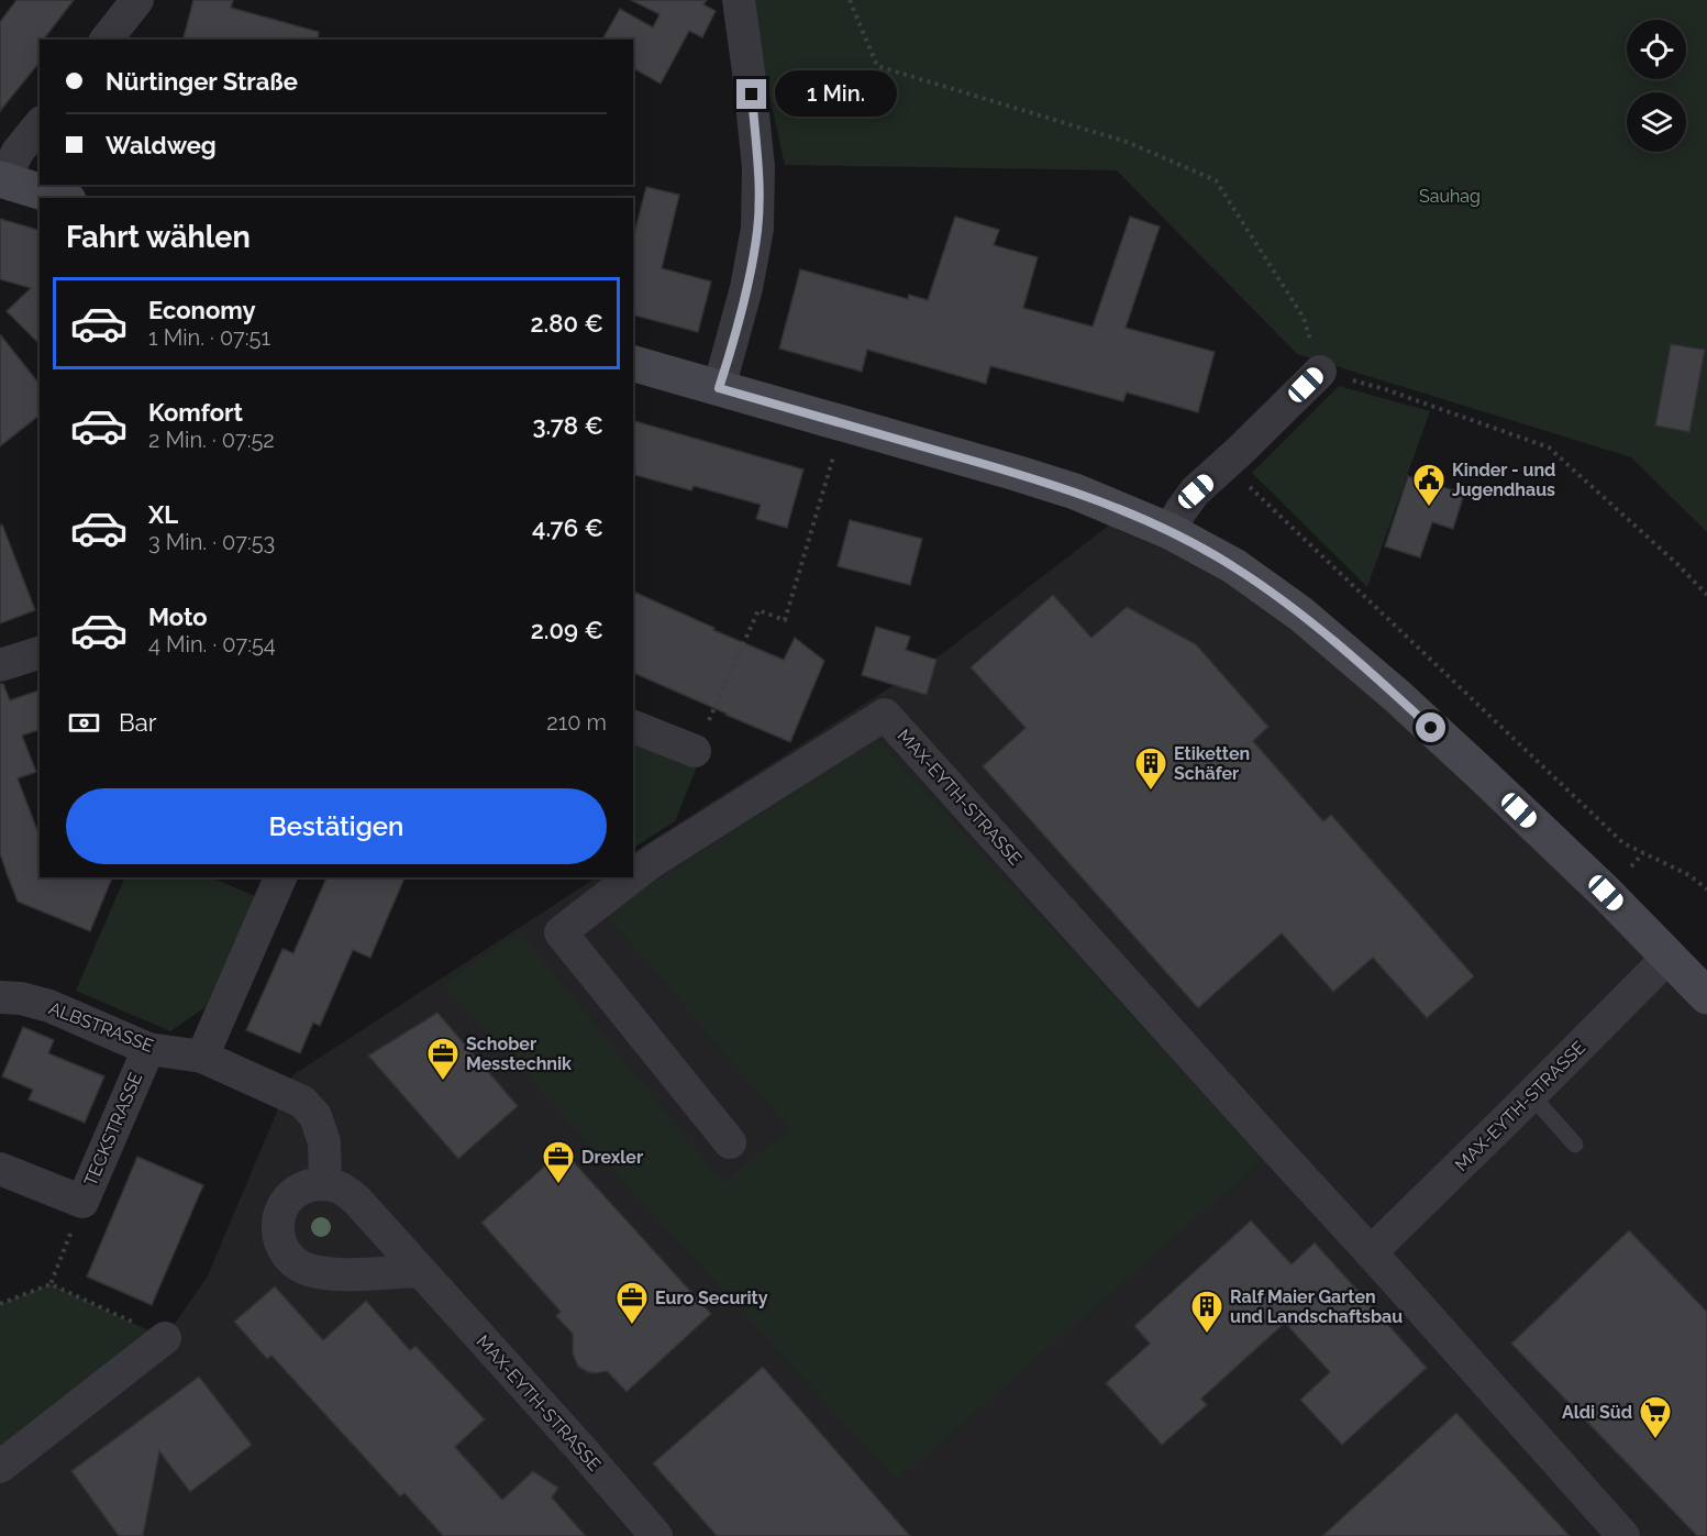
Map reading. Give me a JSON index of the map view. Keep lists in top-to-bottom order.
{
  "streets": {
    "street": ["MAX-EYTH-STRASSE", "ALBSTRASSE", "TECKSTRASSE"]
  },
  "crossings": [
    ["MAX-EYTH-STRASSE", "ALBSTRASSE"],
    ["ALBSTRASSE", "TECKSTRASSE"]
  ],
  "parks": ["Sauhag"],
  "places": {
    "public building": ["Kinder - und Jugendhaus"],
    "building": ["Etiketten Schäfer", "Ralf Maier Garten und Landschaftsbau"],
    "office": ["Schober Messtechnik", "Drexler", "Euro Security"],
    "supermarket": ["Aldi Süd"]
  },
  "page": {
    "banner": ["Nürtinger Straße", "Waldweg"],
    "bubble": "1 Min.",
    "heading": "Fahrt wählen",
    "list": [
      {
        "name": "Economy",
        "note": "1 Min. · 07:51",
        "value": "2.80 €"
      },
      {
        "name": "Komfort",
        "note": "2 Min. · 07:52",
        "value": "3.78 €"
      },
      {
        "name": "XL",
        "note": "3 Min. · 07:53",
        "value": "4.76 €"
      },
      {
        "name": "Moto",
        "note": "4 Min. · 07:54",
        "value": "2.09 €"
      }
    ],
    "pay": ["Bar", "210 m"],
    "buttons": "Bestätigen"
  }
}
